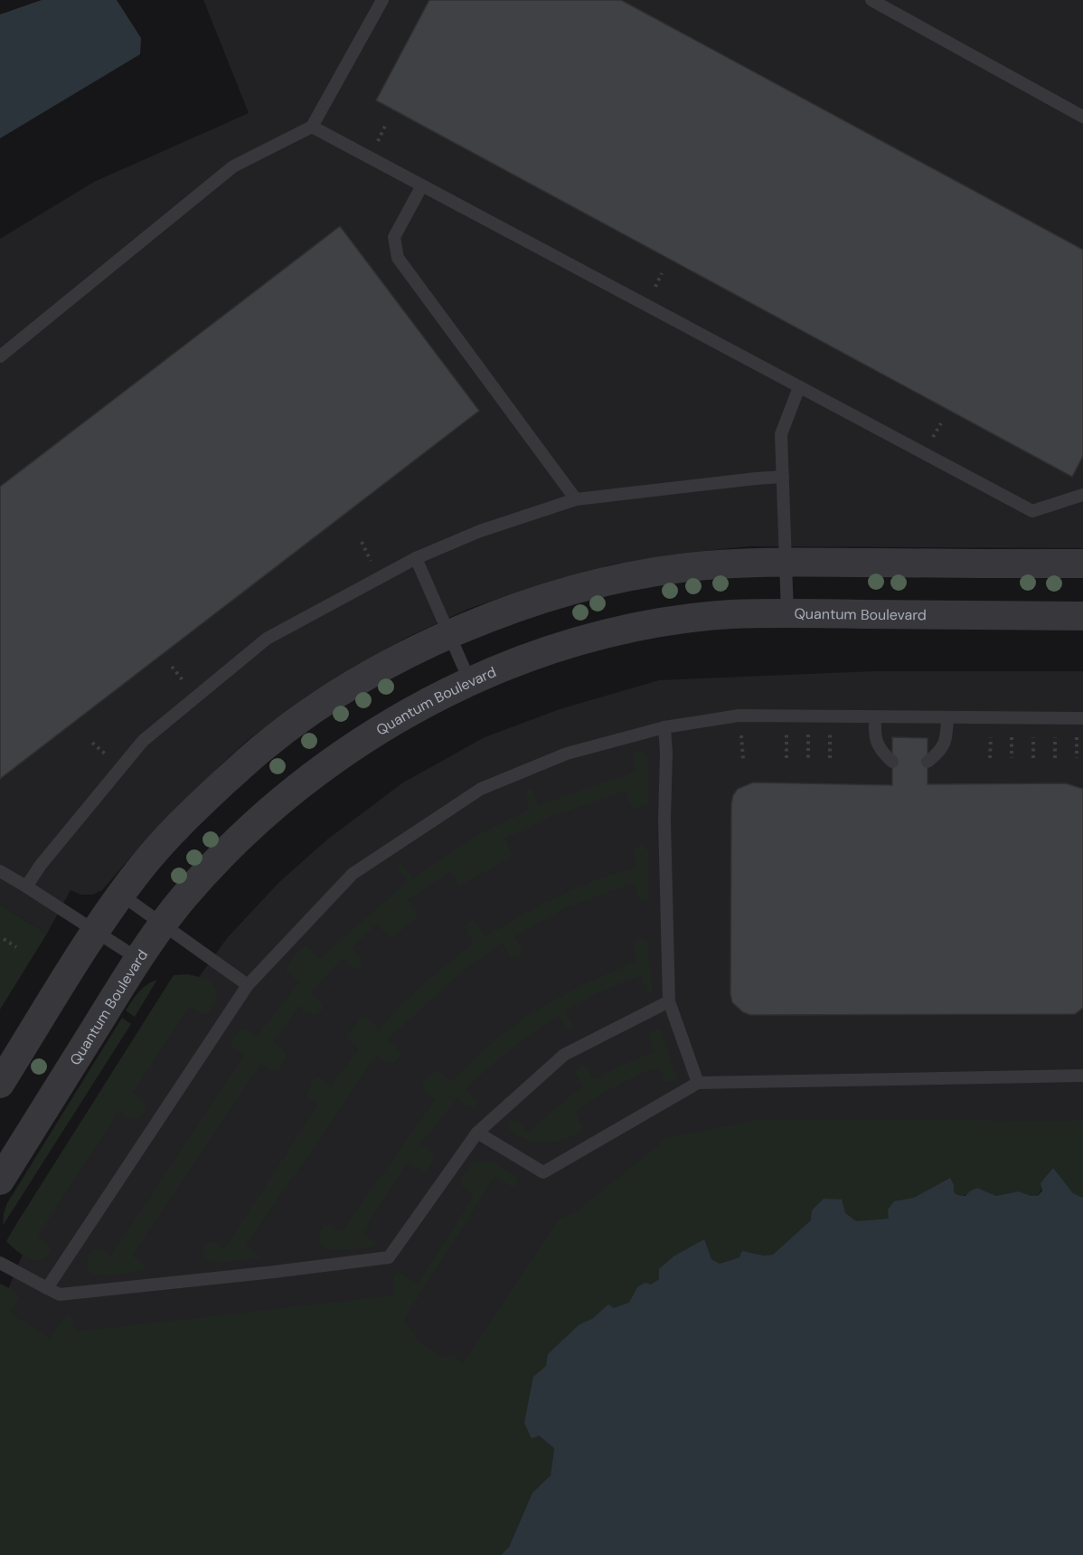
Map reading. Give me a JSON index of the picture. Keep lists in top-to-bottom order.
{
  "streets": {
    "street": ["Quantum Boulevard"]
  }
}
